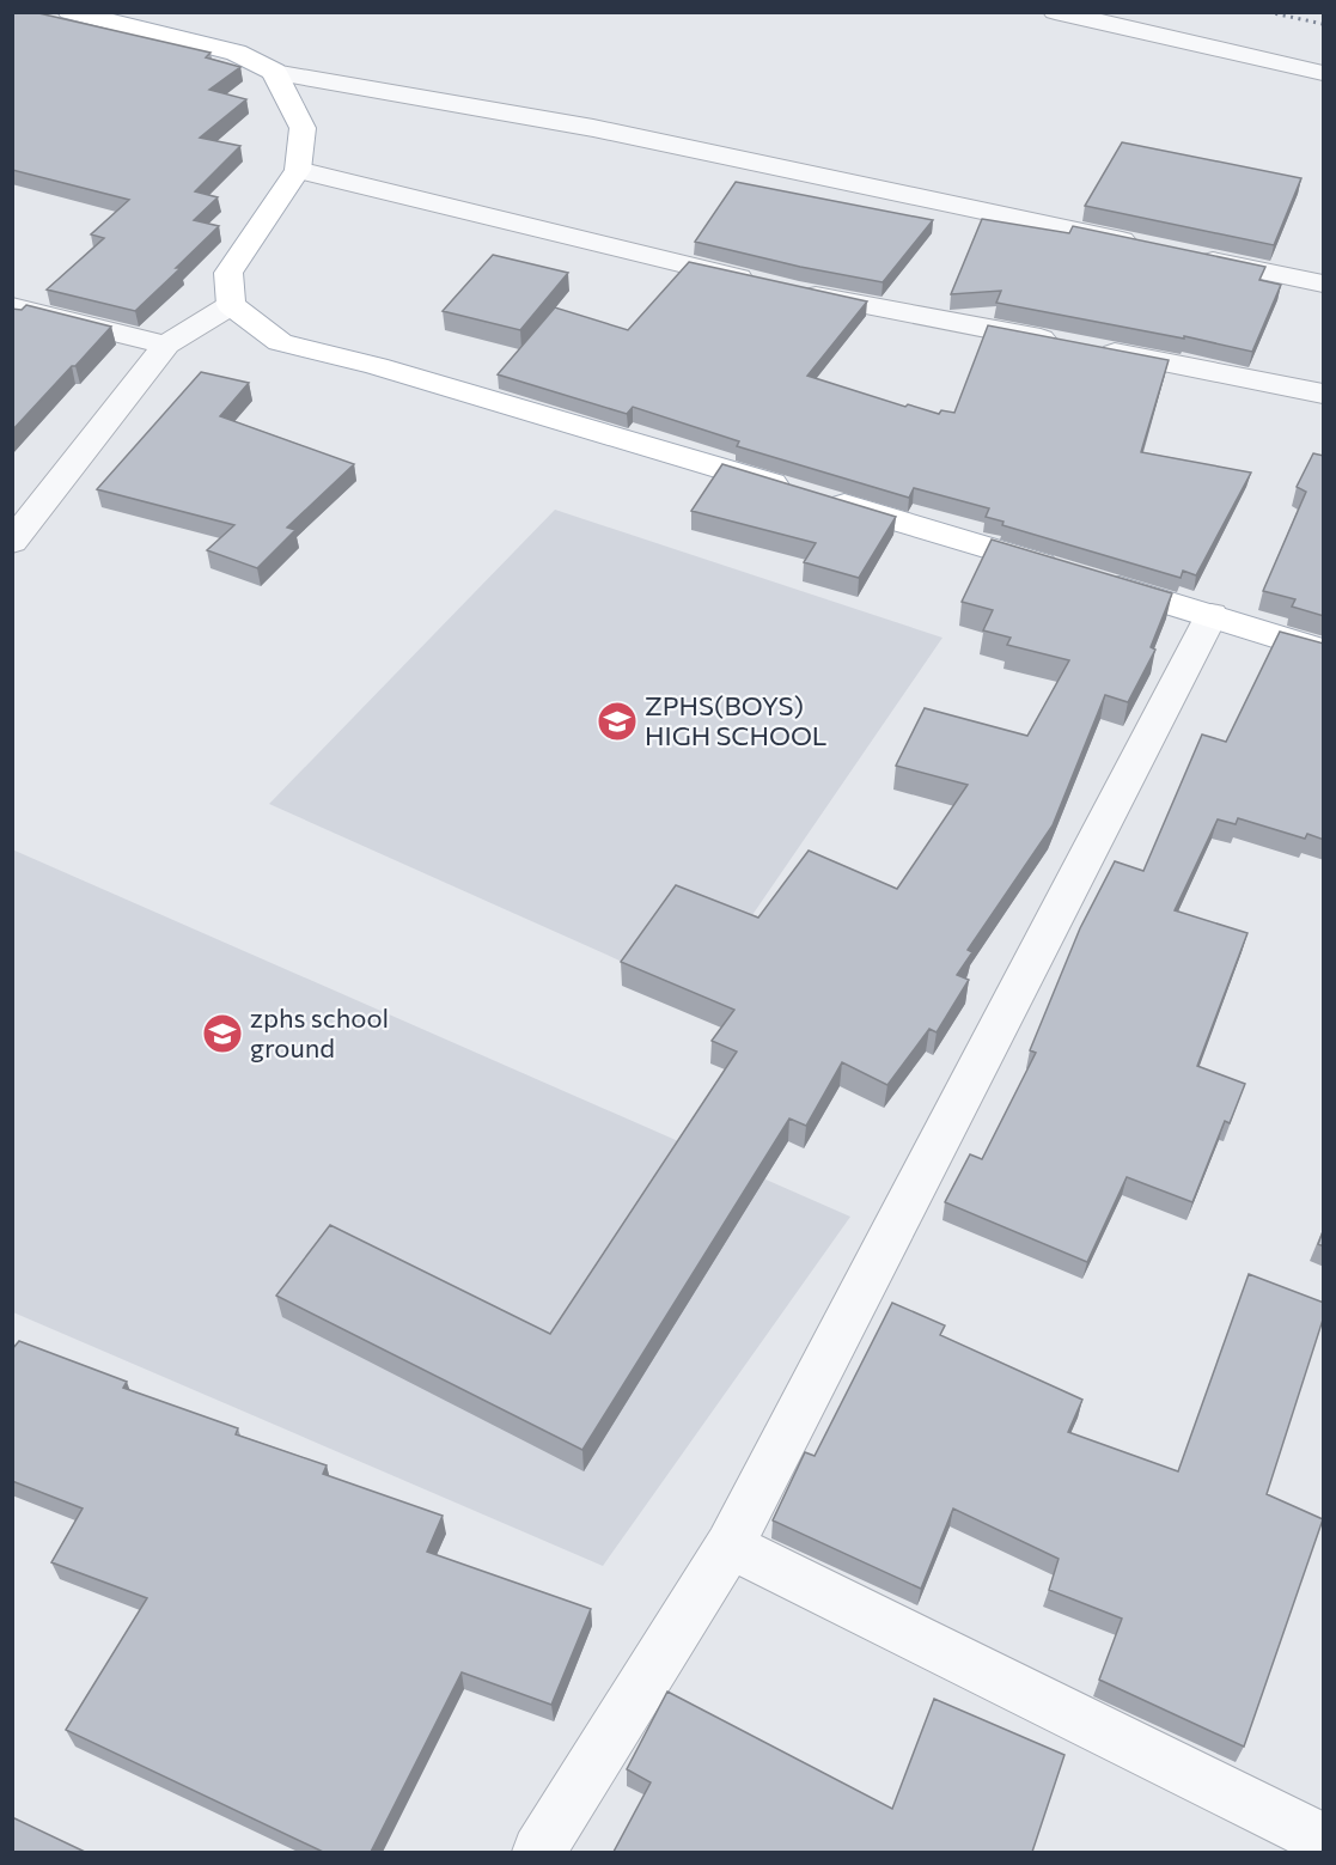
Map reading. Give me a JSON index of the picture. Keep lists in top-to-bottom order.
{
  "places": {
    "school or university": ["ZPHS(BOYS) HIGH SCHOOL", "zphs school ground"]
  }
}
